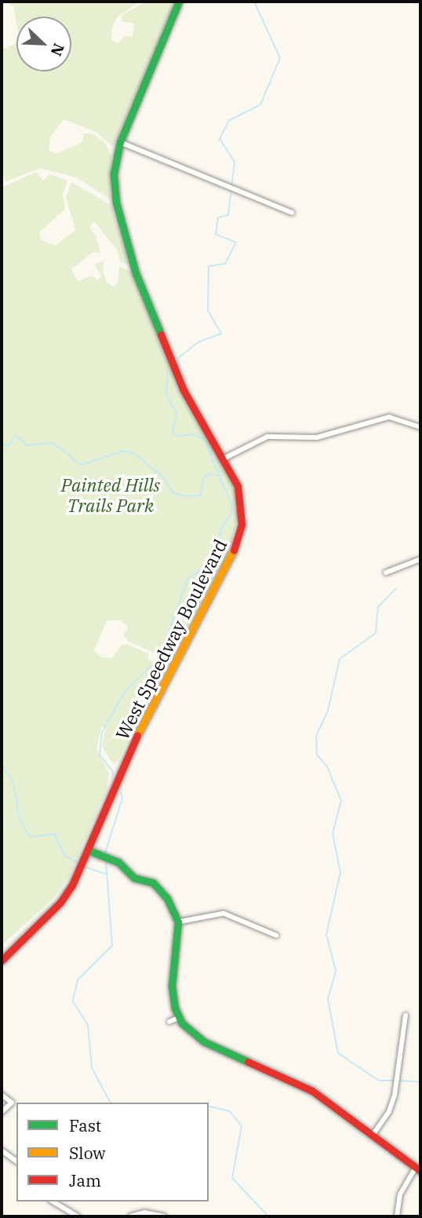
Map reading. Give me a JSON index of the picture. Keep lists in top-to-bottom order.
{
  "streets": {
    "main road": ["West Speedway Boulevard"]
  },
  "parks": ["Painted Hills Trails Park"],
  "legend": ["Fast", "Slow", "Jam"],
  "north": "bottom right"
}
